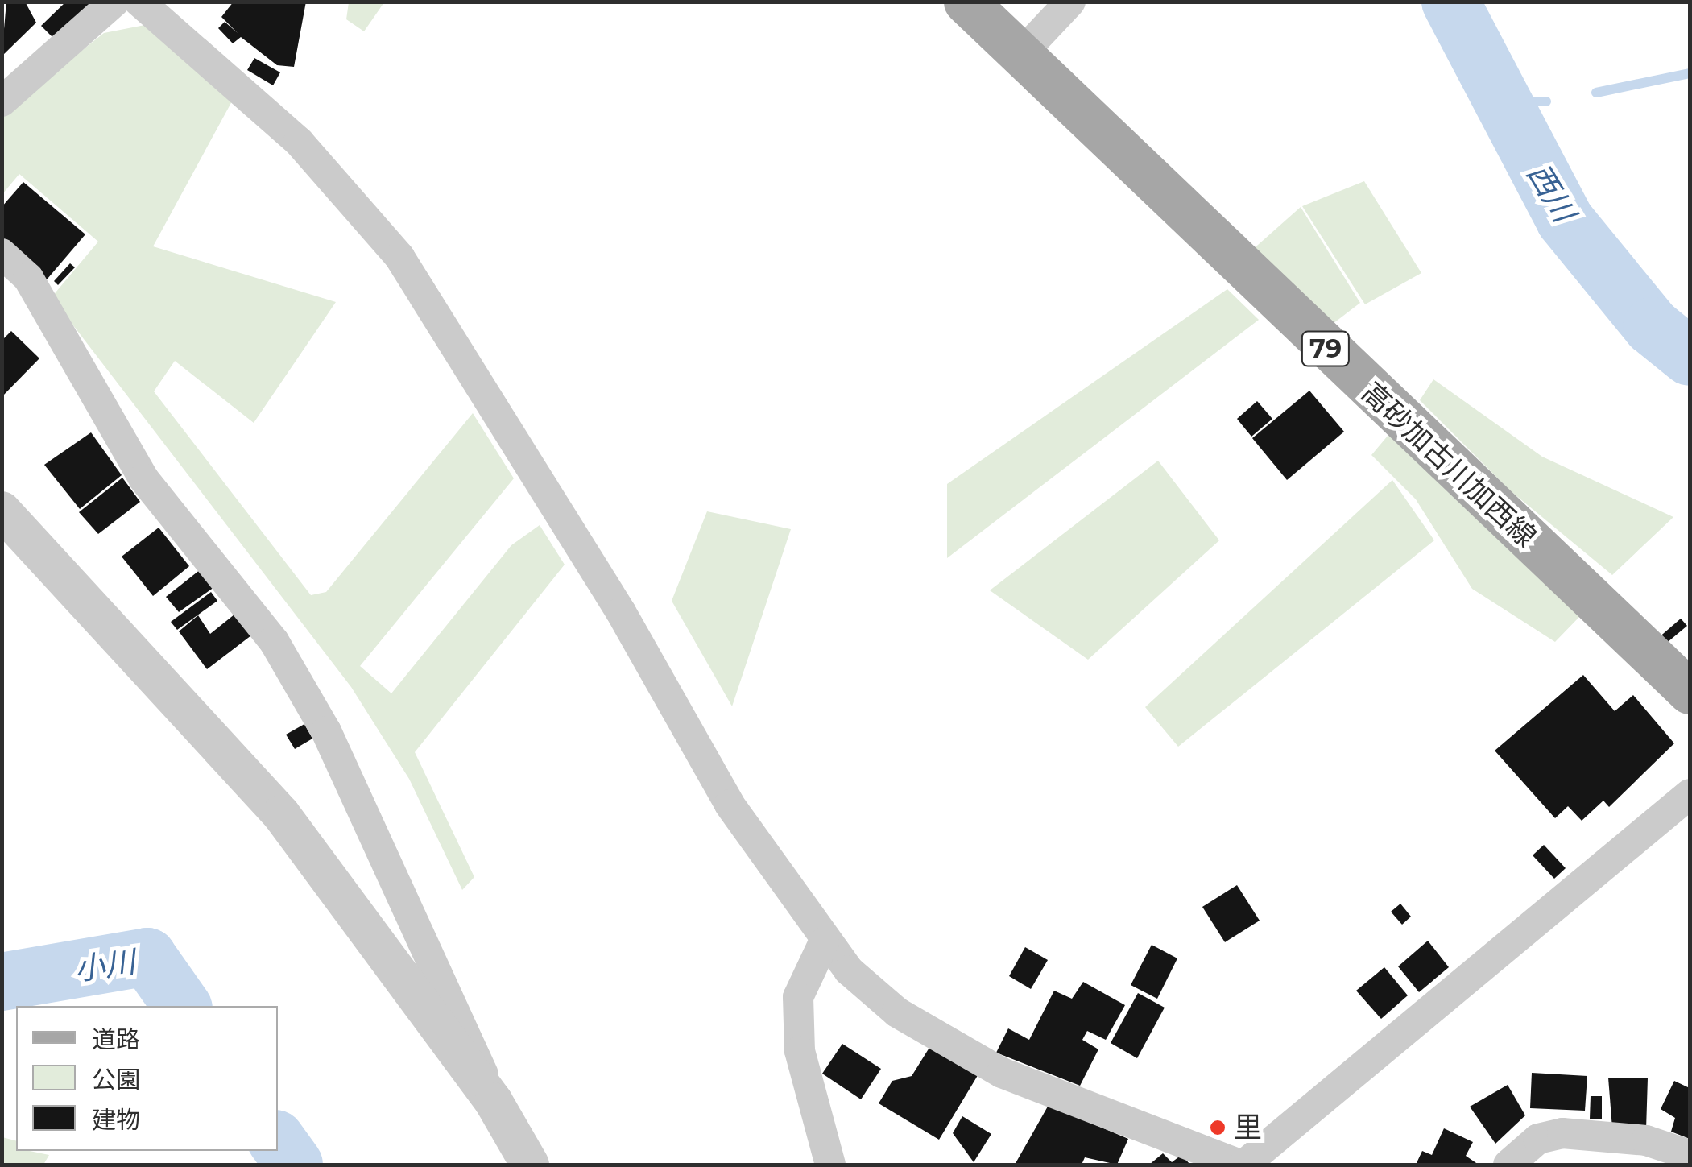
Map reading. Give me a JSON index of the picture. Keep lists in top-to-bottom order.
{
  "streets": {
    "main road": ["79", "高砂加古川加西線"]
  },
  "water": ["西川", "小川"],
  "places": ["里"],
  "legend": ["道路", "公園", "建物"]
}
